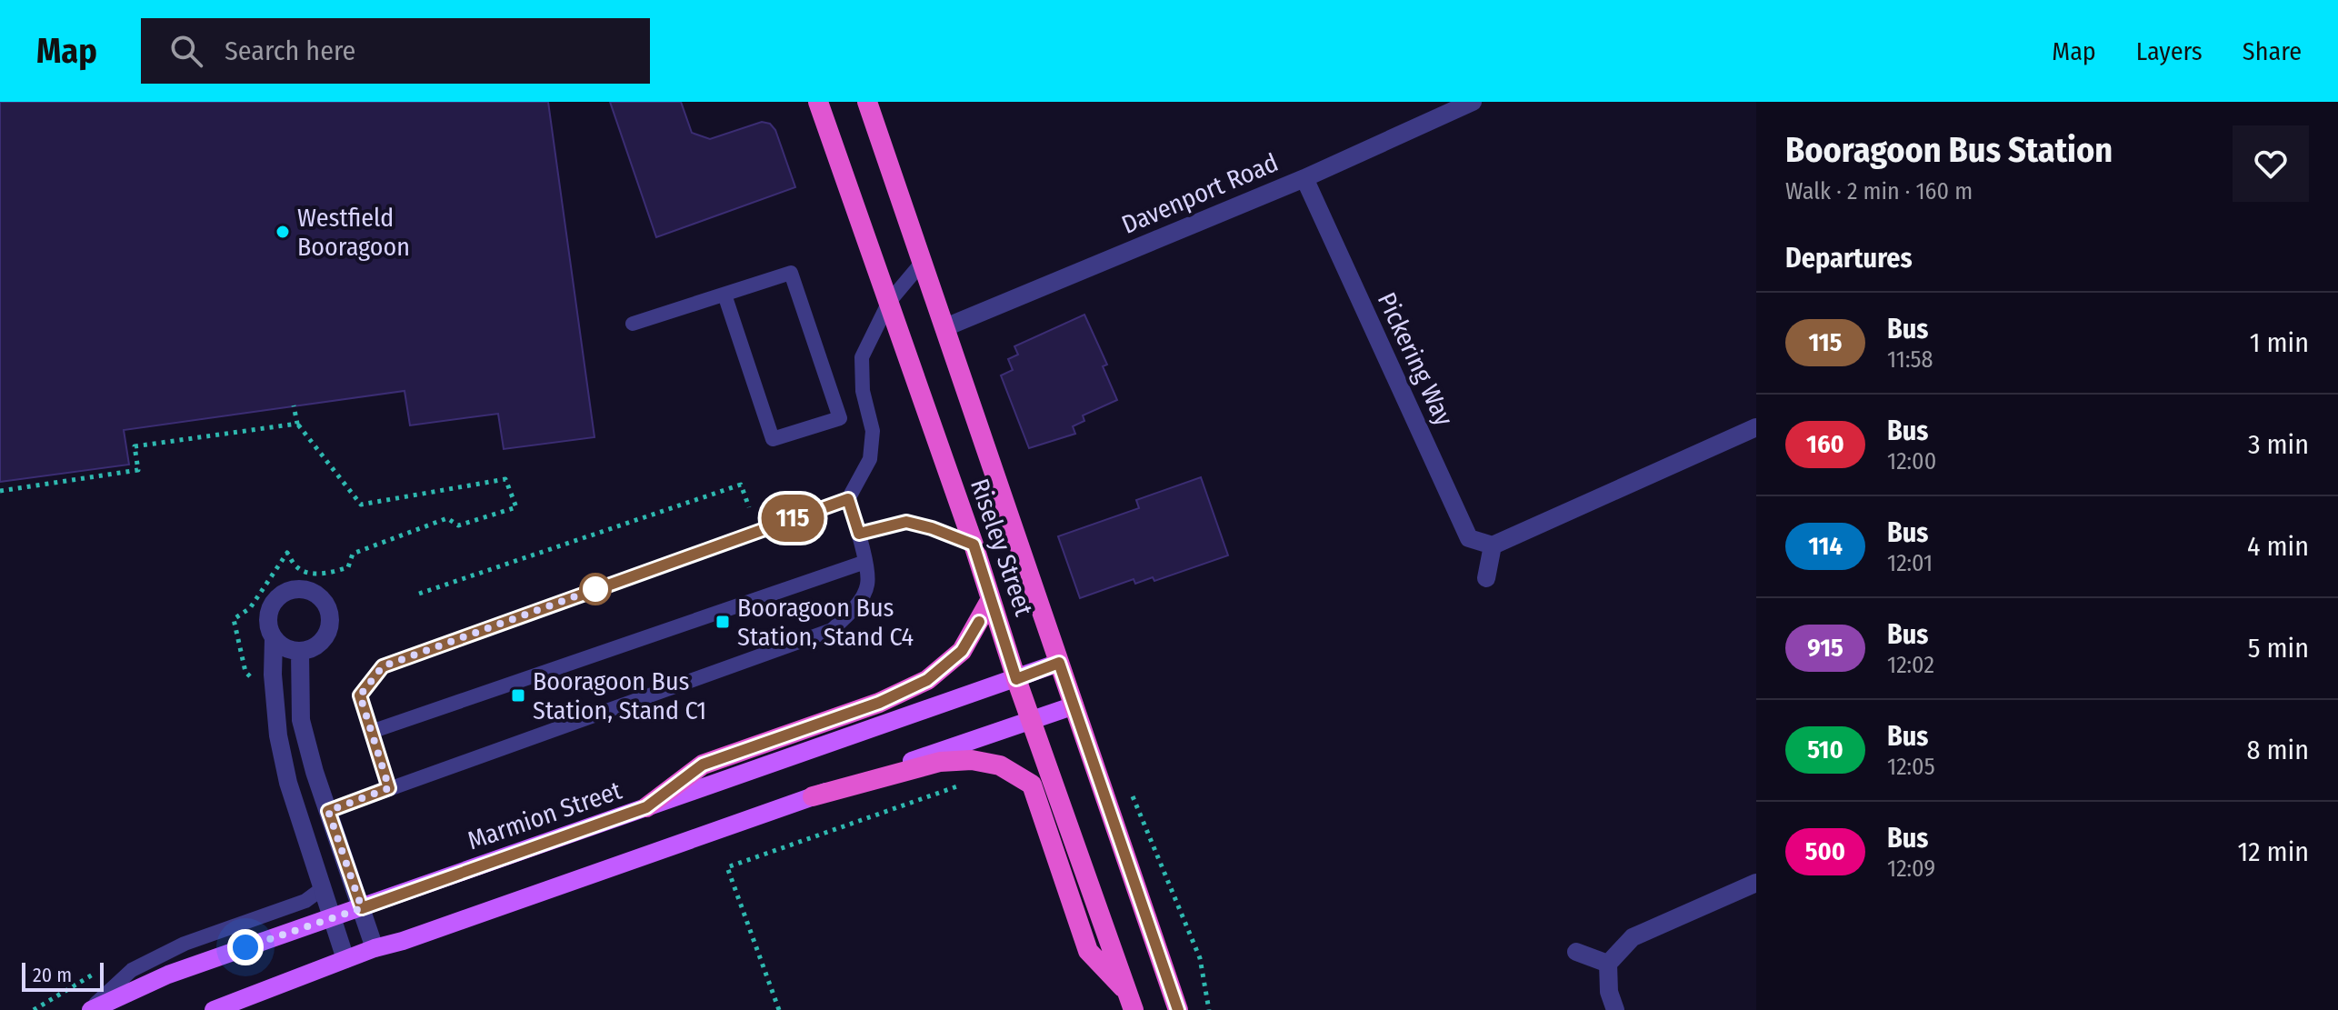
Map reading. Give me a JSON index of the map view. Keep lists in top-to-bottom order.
{
  "streets": {
    "highway": ["Riseley Street"],
    "main road": ["Marmion Street"],
    "street": ["Davenport Road", "Pickering Way"]
  },
  "crossings": [
    ["Davenport Road", "Pickering Way"],
    ["Davenport Road", "Riseley Street"],
    ["Riseley Street", "Marmion Street"]
  ],
  "places": {
    "other": ["Westfield Booragoon"],
    "transit": ["Booragoon Bus Station, Stand C4", "Booragoon Bus Station, Stand C1"]
  },
  "lines": ["bus line 115"],
  "scale_bar": "20 m",
  "page": {
    "header": "Map",
    "search": "Search here",
    "nav": ["Map", "Layers", "Share"],
    "on_map": "115",
    "heading": [
      ["Booragoon Bus Station", "Walk · 2 min · 160 m"],
      "Departures"
    ],
    "list": [
      {
        "mark": "115",
        "name": "Bus",
        "note": "11:58",
        "value": "1 min"
      },
      {
        "mark": "160",
        "name": "Bus",
        "note": "12:00",
        "value": "3 min"
      },
      {
        "mark": "114",
        "name": "Bus",
        "note": "12:01",
        "value": "4 min"
      },
      {
        "mark": "915",
        "name": "Bus",
        "note": "12:02",
        "value": "5 min"
      },
      {
        "mark": "510",
        "name": "Bus",
        "note": "12:05",
        "value": "8 min"
      },
      {
        "mark": "500",
        "name": "Bus",
        "note": "12:09",
        "value": "12 min"
      }
    ],
    "scale": "20 m"
  }
}
